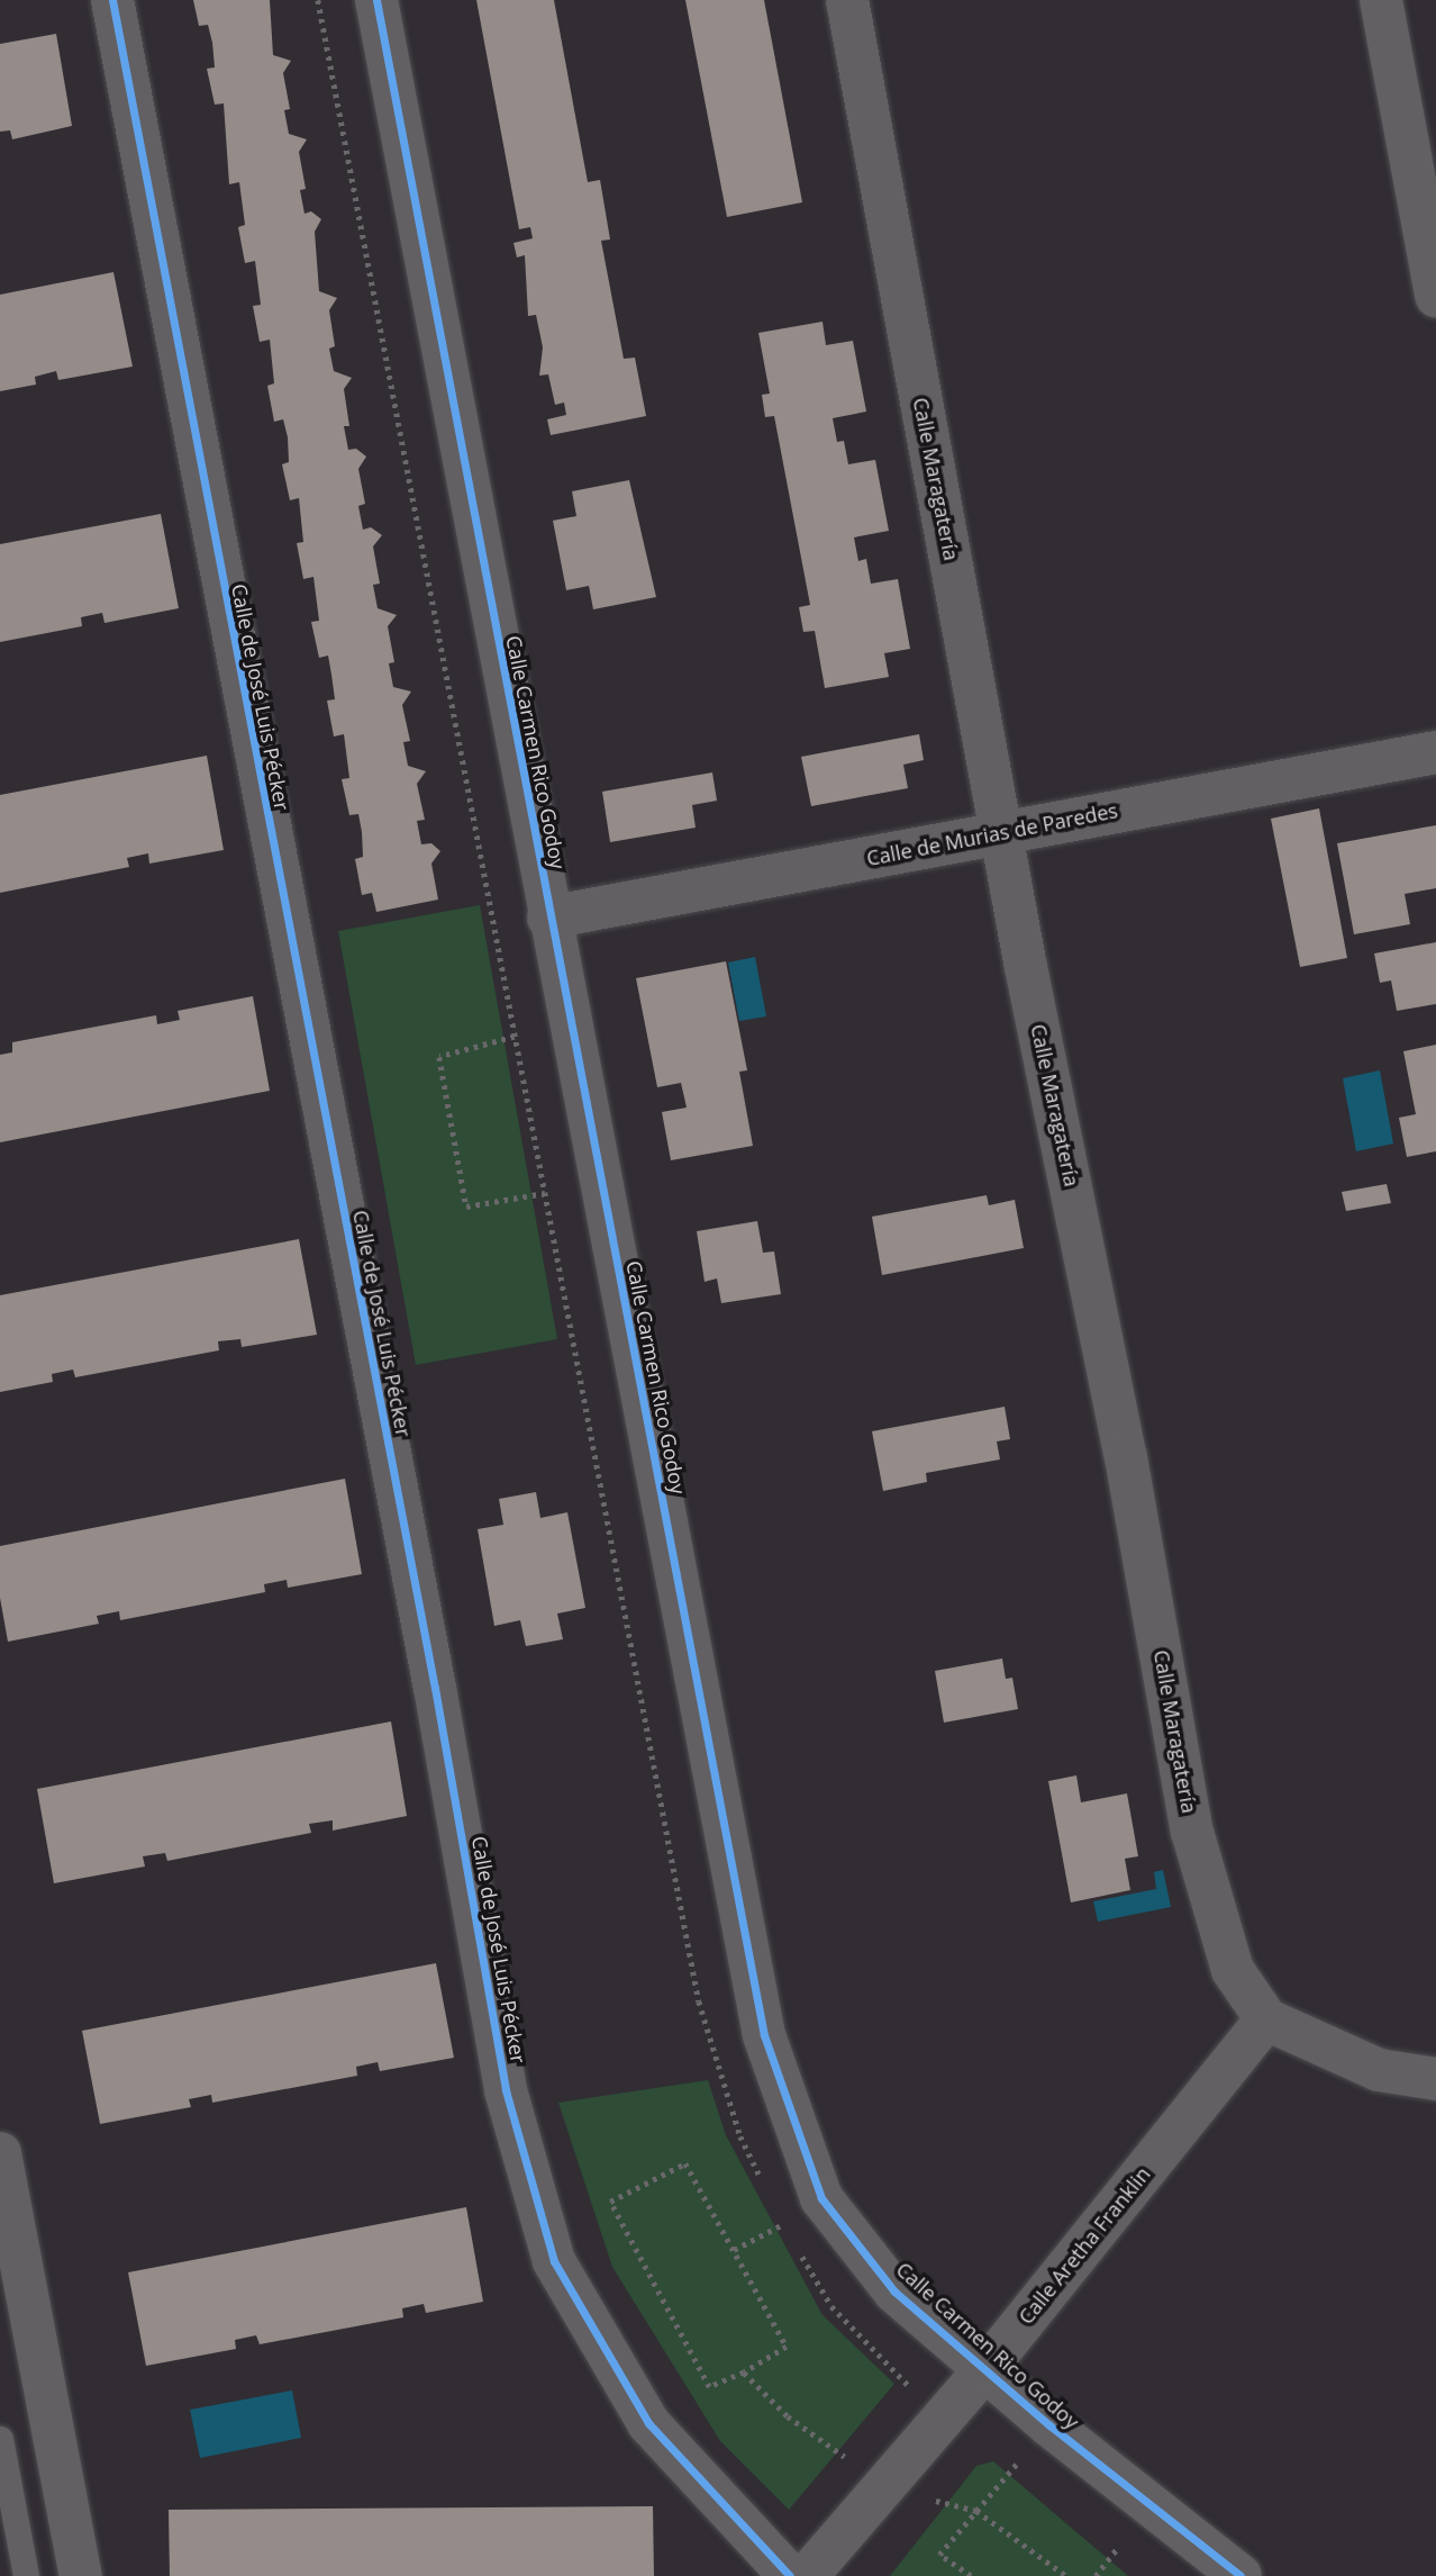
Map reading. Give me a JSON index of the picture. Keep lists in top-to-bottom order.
{
  "streets": {
    "street": [
      "Calle Maragatería",
      "Calle de José Luis Pécker",
      "Calle Carmen Rico Godoy",
      "Calle de Murias de Paredes",
      "Calle Aretha Franklin"
    ]
  },
  "crossings": [
    ["Calle Maragatería", "Calle de Murias de Paredes"],
    ["Calle Maragatería", "Calle Aretha Franklin"],
    ["Calle Carmen Rico Godoy", "Calle de Murias de Paredes"],
    ["Calle Carmen Rico Godoy", "Calle Aretha Franklin"]
  ]
}
